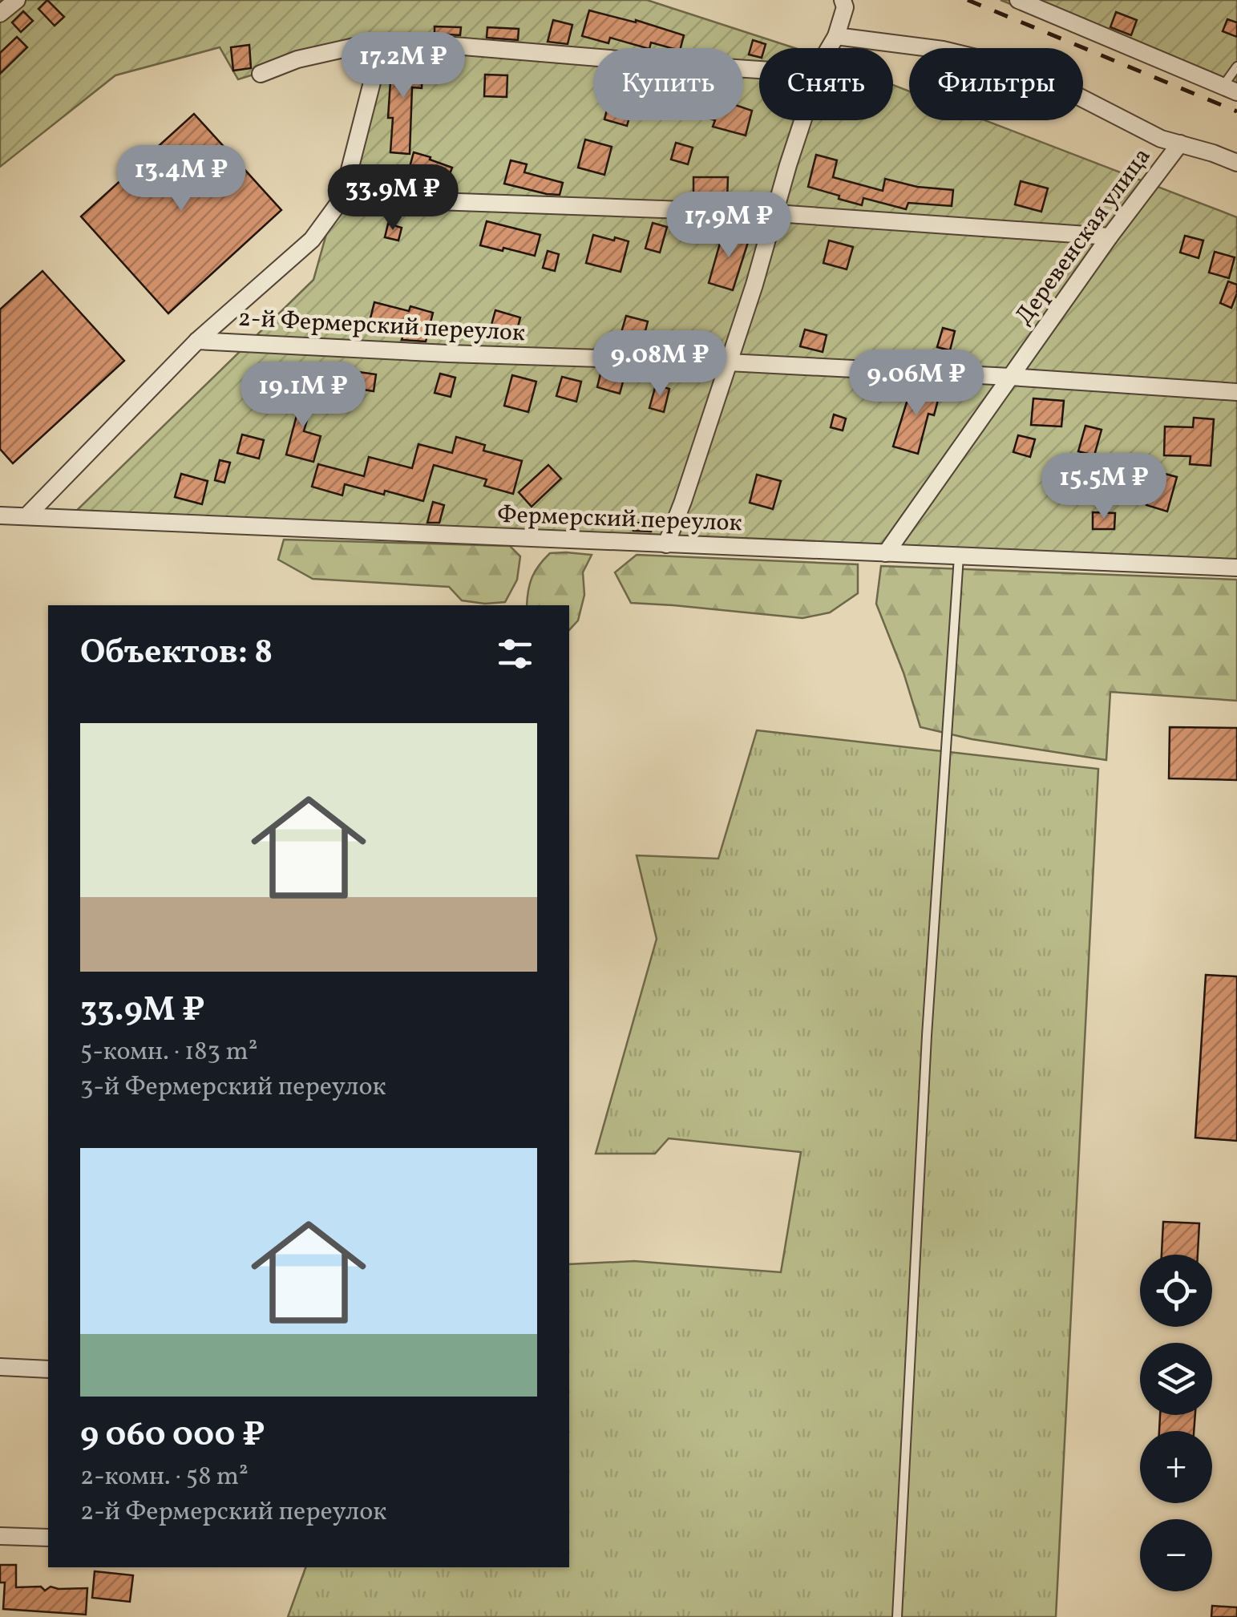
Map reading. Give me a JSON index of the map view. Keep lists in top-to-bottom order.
{
  "streets": {
    "street": ["Деревенская улица", "2-й Фермерский переулок", "Фермерский переулок"]
  },
  "crossings": [
    ["Деревенская улица", "2-й Фермерский переулок"],
    ["Деревенская улица", "Фермерский переулок"]
  ],
  "page": {
    "price": [
      "17.2M ₽",
      "13.4M ₽",
      "33.9M ₽",
      "17.9M ₽",
      "9.08M ₽",
      "9.06M ₽",
      "19.1M ₽",
      "15.5M ₽"
    ],
    "chip": ["Купить", "Снять", "Фильтры"],
    "heading": "Объектов: 8",
    "list": [
      {
        "name": "33.9M ₽",
        "note": "5-комн. · 183 m² · 3-й Фермерский переулок"
      },
      {
        "name": "9 060 000 ₽",
        "note": "2-комн. · 58 m² · 2-й Фермерский переулок"
      }
    ],
    "map_buttons": ["+", "−"]
  }
}
